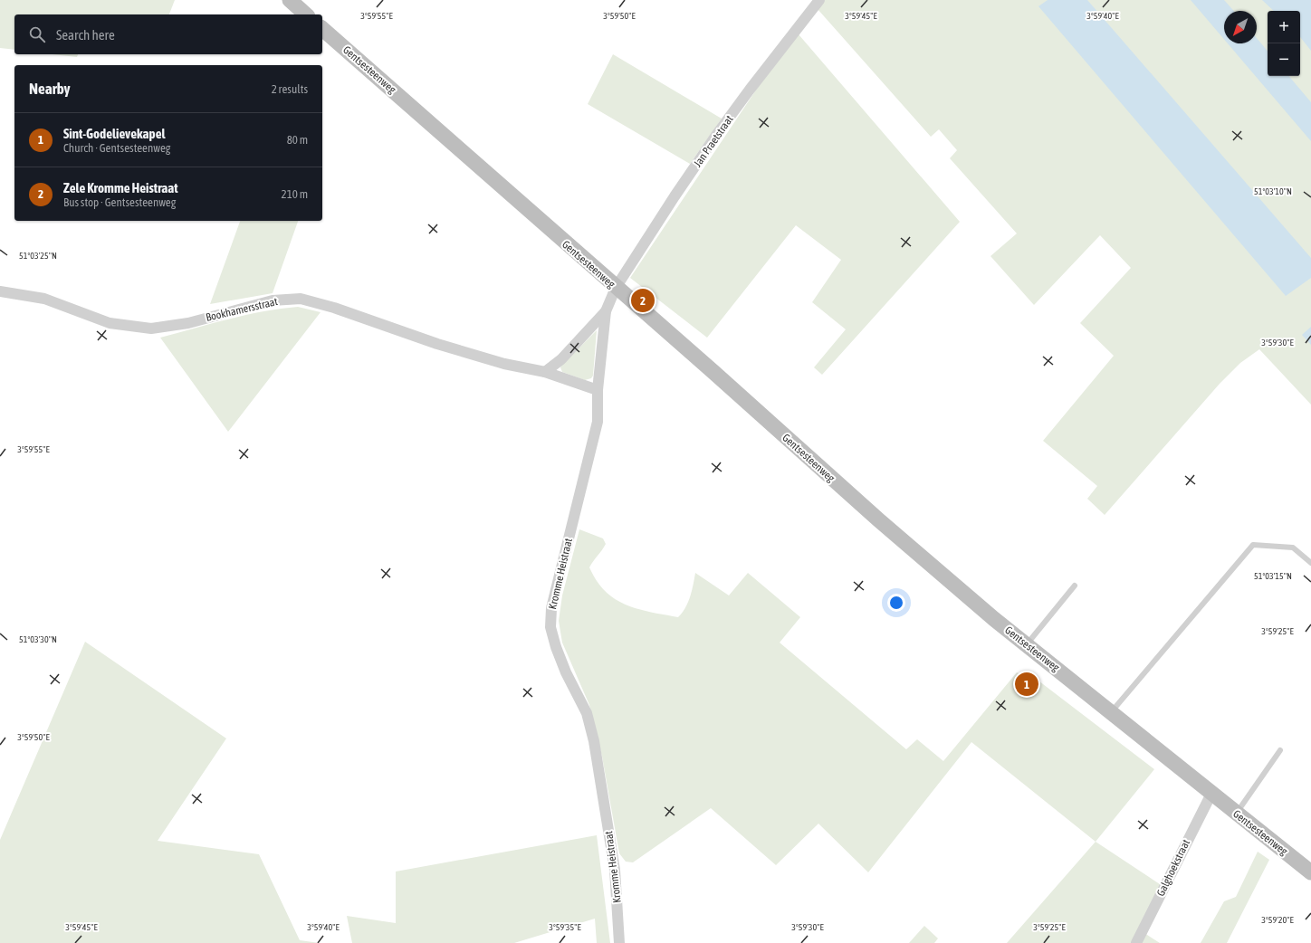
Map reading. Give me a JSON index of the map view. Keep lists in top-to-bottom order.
{
  "streets": {
    "main road": ["Gentsesteenweg"],
    "street": [
      "Jan Praetstraat",
      "Bookhamersstraat",
      "Kromme Heistraat",
      "Galghoekstraat"
    ]
  },
  "crossings": [
    ["Gentsesteenweg", "Jan Praetstraat"],
    ["Gentsesteenweg", "Kromme Heistraat"],
    ["Gentsesteenweg", "Galghoekstraat"],
    ["Jan Praetstraat", "Kromme Heistraat"],
    ["Bookhamersstraat", "Kromme Heistraat"]
  ],
  "north": "bottom left",
  "page": {
    "map_buttons": ["+", "−"],
    "search": "Search here",
    "heading": ["Nearby", "2 results"],
    "list": [
      {
        "mark": "1",
        "name": "Sint-Godelievekapel",
        "note": "Church · Gentsesteenweg",
        "value": "80 m"
      },
      {
        "mark": "2",
        "name": "Zele Kromme Heistraat",
        "note": "Bus stop · Gentsesteenweg",
        "value": "210 m"
      }
    ],
    "pins": ["2", "1"]
  },
  "coordinates": [
    "3°59'55\"E",
    "3°59'50\"E",
    "3°59'45\"E",
    "3°59'40\"E",
    "51°03'10\"N",
    "51°03'25\"N",
    "3°59'30\"E",
    "51°03'15\"N",
    "3°59'25\"E",
    "51°03'30\"N",
    "3°59'20\"E",
    "3°59'35\"E"
  ]
}
